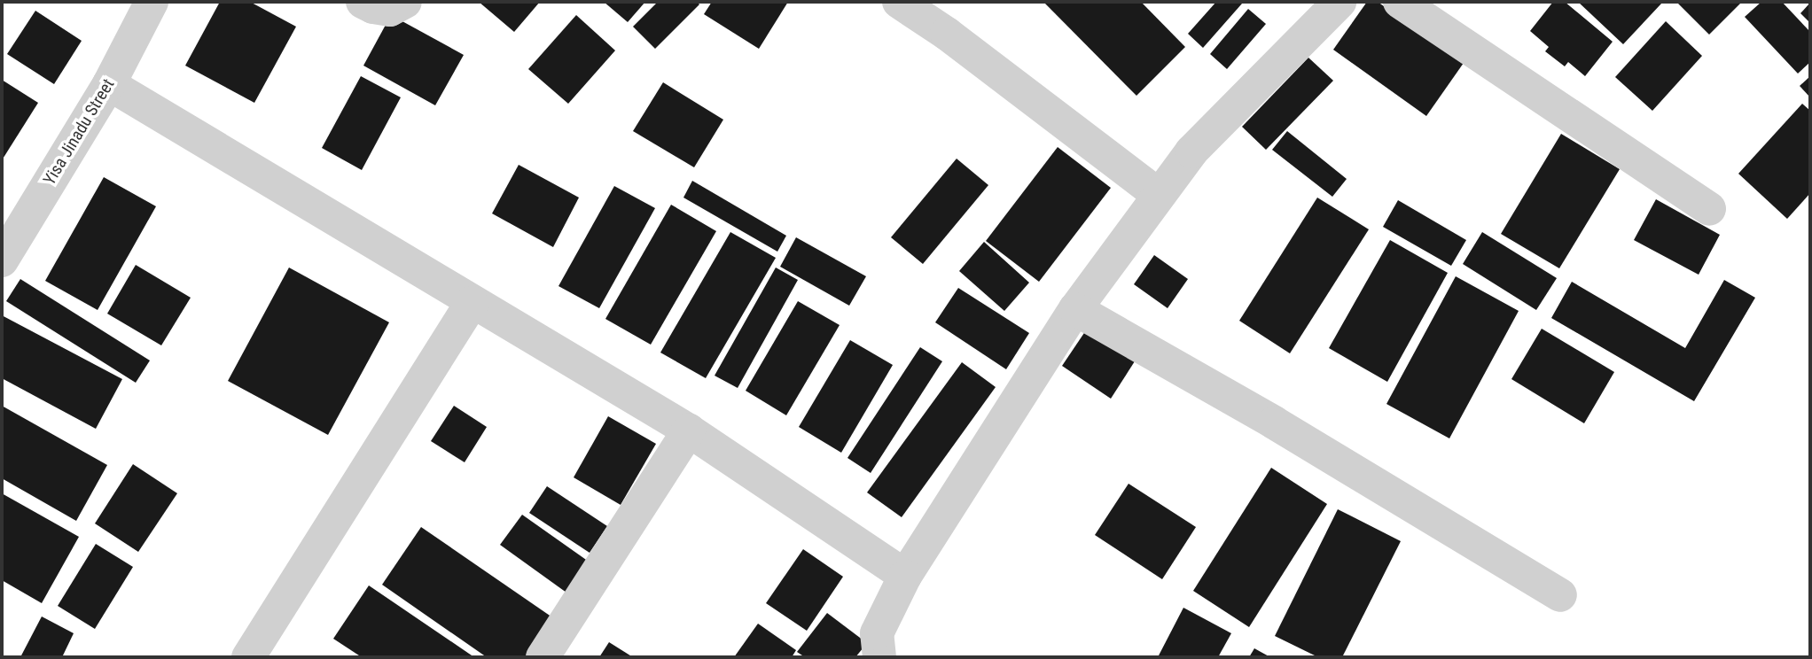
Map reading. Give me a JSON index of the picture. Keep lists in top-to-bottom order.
{
  "streets": {
    "street": ["Yisa Jinadu Street"]
  }
}
